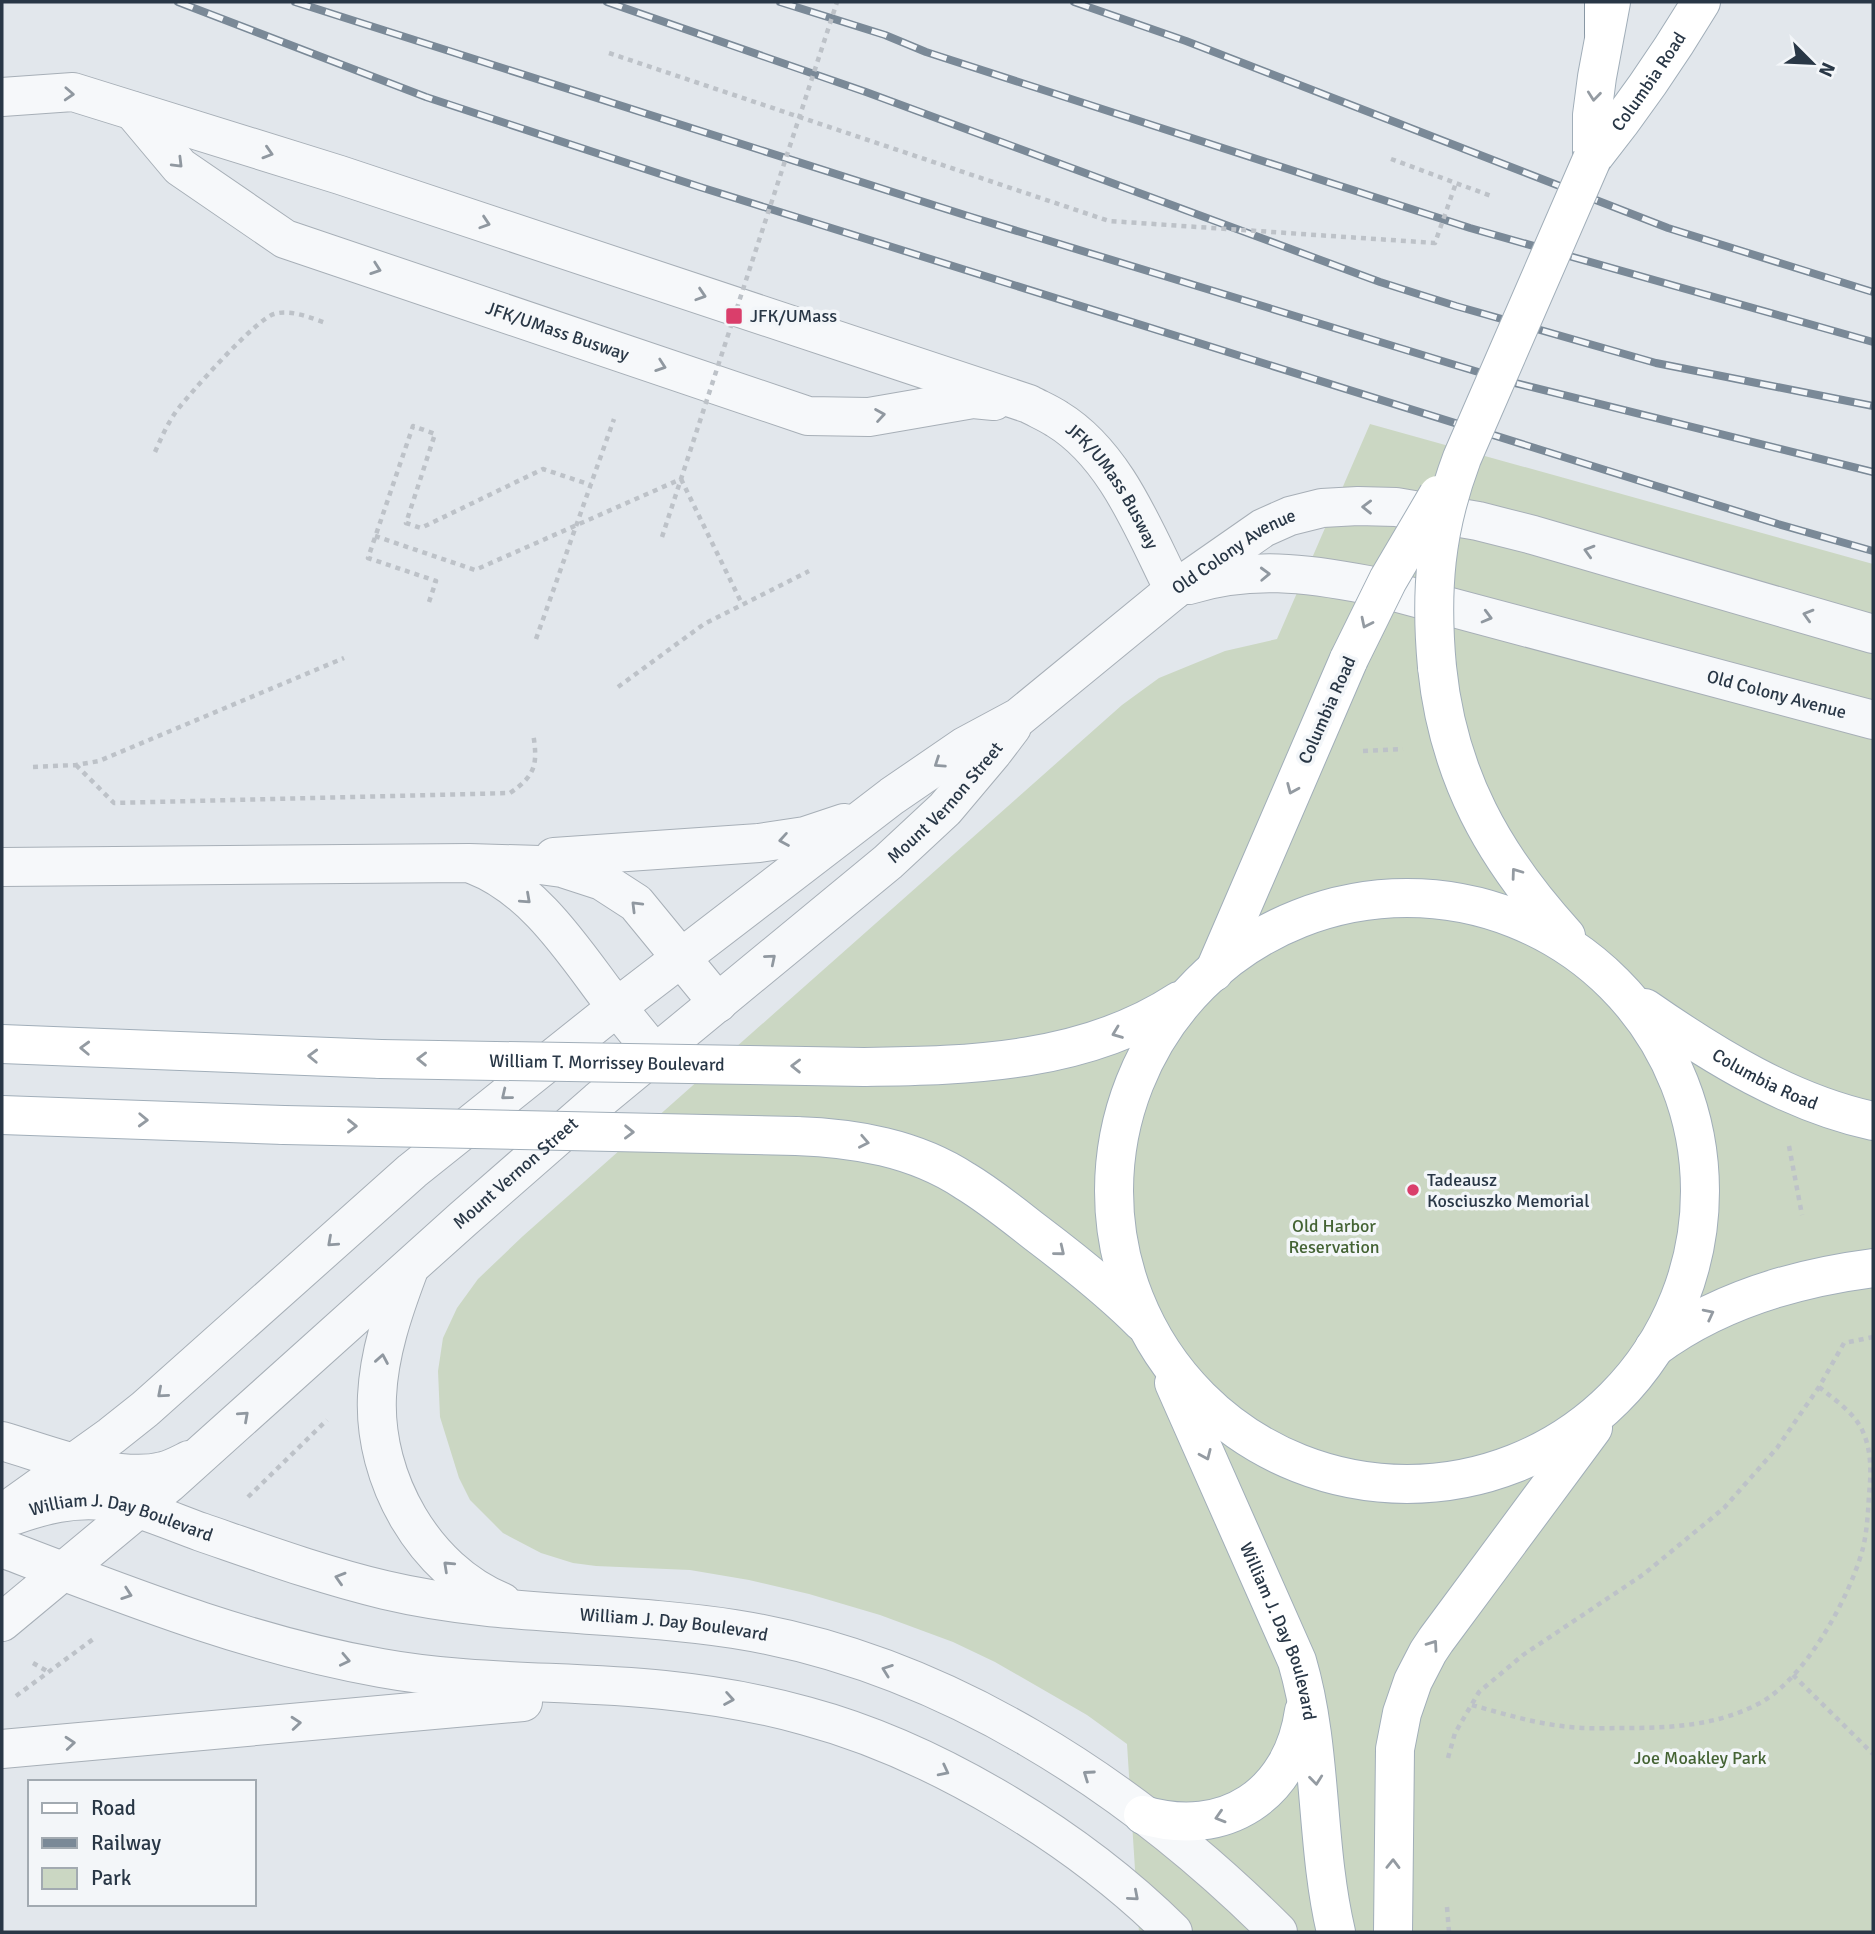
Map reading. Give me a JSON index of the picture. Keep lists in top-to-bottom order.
{
  "streets": {
    "main road": ["Columbia Road", "William T. Morrissey Boulevard", "William J. Day Boulevard"],
    "street": ["JFK/UMass Busway", "Old Colony Avenue", "Mount Vernon Street"]
  },
  "crossings": [
    ["Columbia Road", "William T. Morrissey Boulevard"],
    ["Columbia Road", "William J. Day Boulevard"],
    ["JFK/UMass Busway", "Old Colony Avenue"],
    ["JFK/UMass Busway", "Mount Vernon Street"],
    ["Old Colony Avenue", "Mount Vernon Street"],
    ["Mount Vernon Street", "William T. Morrissey Boulevard"],
    ["Mount Vernon Street", "William J. Day Boulevard"],
    ["William T. Morrissey Boulevard", "William J. Day Boulevard"]
  ],
  "one_way": ["JFK/UMass Busway"],
  "parks": ["Old Harbor Reservation", "Joe Moakley Park"],
  "places": {
    "transit": ["JFK/UMass"],
    "other": ["Tadeausz Kosciuszko Memorial"]
  },
  "legend": ["Road", "Railway", "Park"],
  "north": "bottom right"
}
